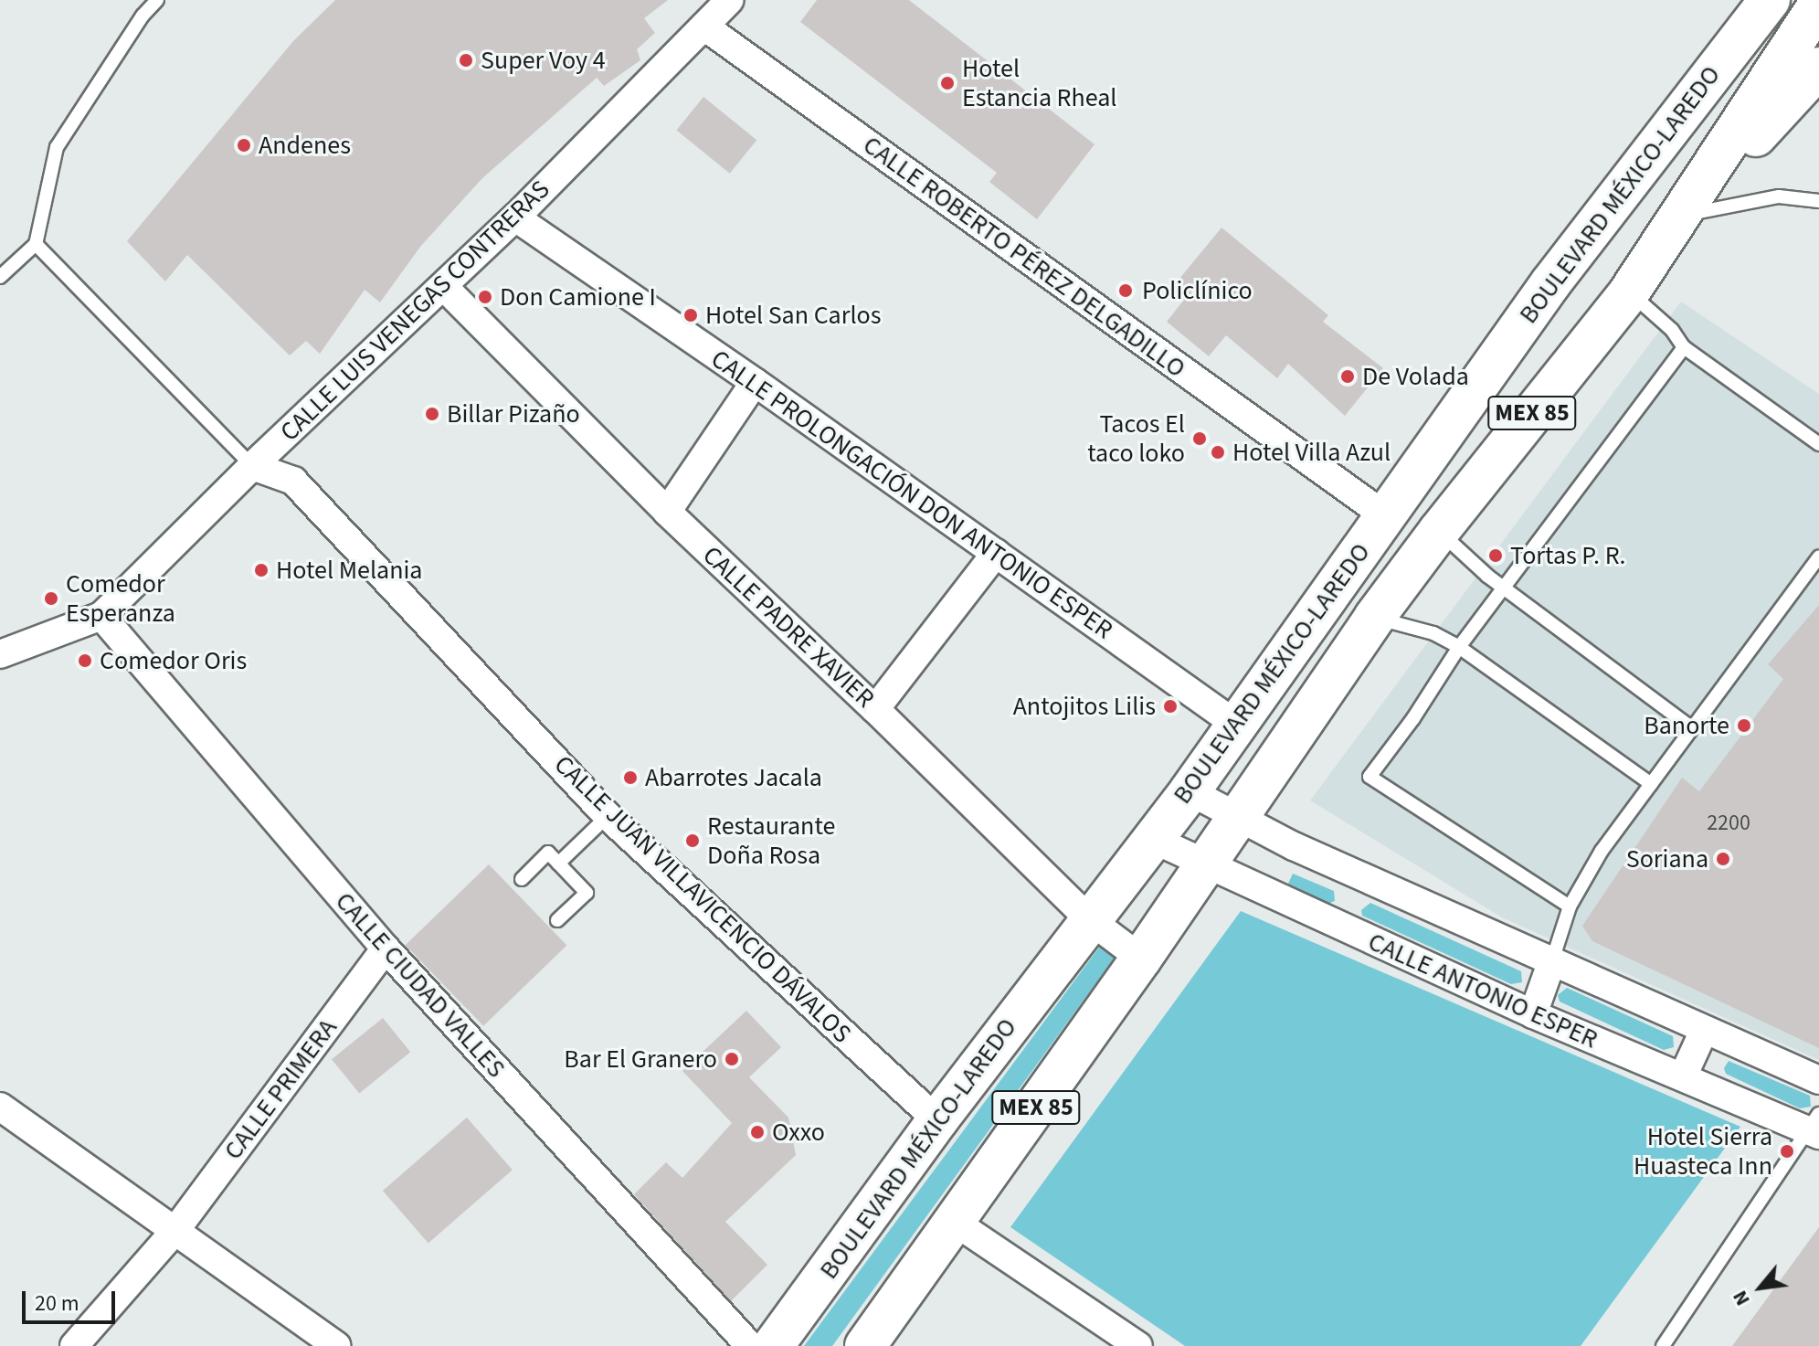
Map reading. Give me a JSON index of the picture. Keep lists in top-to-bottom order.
{
  "streets": {
    "main road": ["BOULEVARD MÉXICO-LAREDO", "MEX 85"],
    "street": [
      "CALLE ROBERTO PÉREZ DELGADILLO",
      "CALLE LUIS VENEGAS CONTRERAS",
      "CALLE PROLONGACIÓN DON ANTONIO ESPER",
      "CALLE PADRE XAVIER",
      "CALLE JUAN VILLAVICENCIO DÁVALOS",
      "CALLE CIUDAD VALLES",
      "CALLE ANTONIO ESPER",
      "CALLE PRIMERA"
    ]
  },
  "crossings": [
    ["BOULEVARD MÉXICO-LAREDO", "CALLE ROBERTO PÉREZ DELGADILLO"],
    ["BOULEVARD MÉXICO-LAREDO", "CALLE PROLONGACIÓN DON ANTONIO ESPER"],
    ["BOULEVARD MÉXICO-LAREDO", "CALLE PADRE XAVIER"],
    ["BOULEVARD MÉXICO-LAREDO", "CALLE JUAN VILLAVICENCIO DÁVALOS"],
    ["BOULEVARD MÉXICO-LAREDO", "CALLE ANTONIO ESPER"],
    ["CALLE ROBERTO PÉREZ DELGADILLO", "CALLE LUIS VENEGAS CONTRERAS"],
    ["CALLE LUIS VENEGAS CONTRERAS", "CALLE PROLONGACIÓN DON ANTONIO ESPER"],
    ["CALLE LUIS VENEGAS CONTRERAS", "CALLE PADRE XAVIER"],
    ["CALLE LUIS VENEGAS CONTRERAS", "CALLE JUAN VILLAVICENCIO DÁVALOS"],
    ["CALLE LUIS VENEGAS CONTRERAS", "CALLE CIUDAD VALLES"],
    ["CALLE CIUDAD VALLES", "CALLE PRIMERA"]
  ],
  "places": [
    "Super Voy 4",
    "Hotel Estancia Rheal",
    "Andenes",
    "Policlínico",
    "Don Camione I",
    "Hotel San Carlos",
    "De Volada",
    "Billar Pizaño",
    "Tacos El taco loko",
    "Hotel Villa Azul",
    "Tortas P. R.",
    "Hotel Melania",
    "Comedor Esperanza",
    "Comedor Oris",
    "Antojitos Lilis",
    "Banorte",
    "Abarrotes Jacala",
    "Restaurante Doña Rosa",
    "Soriana",
    "Bar El Granero",
    "Oxxo",
    "Hotel Sierra Huasteca Inn"
  ],
  "house_numbers": ["2200"],
  "scale_bar": "20 m",
  "north": "bottom left"
}
